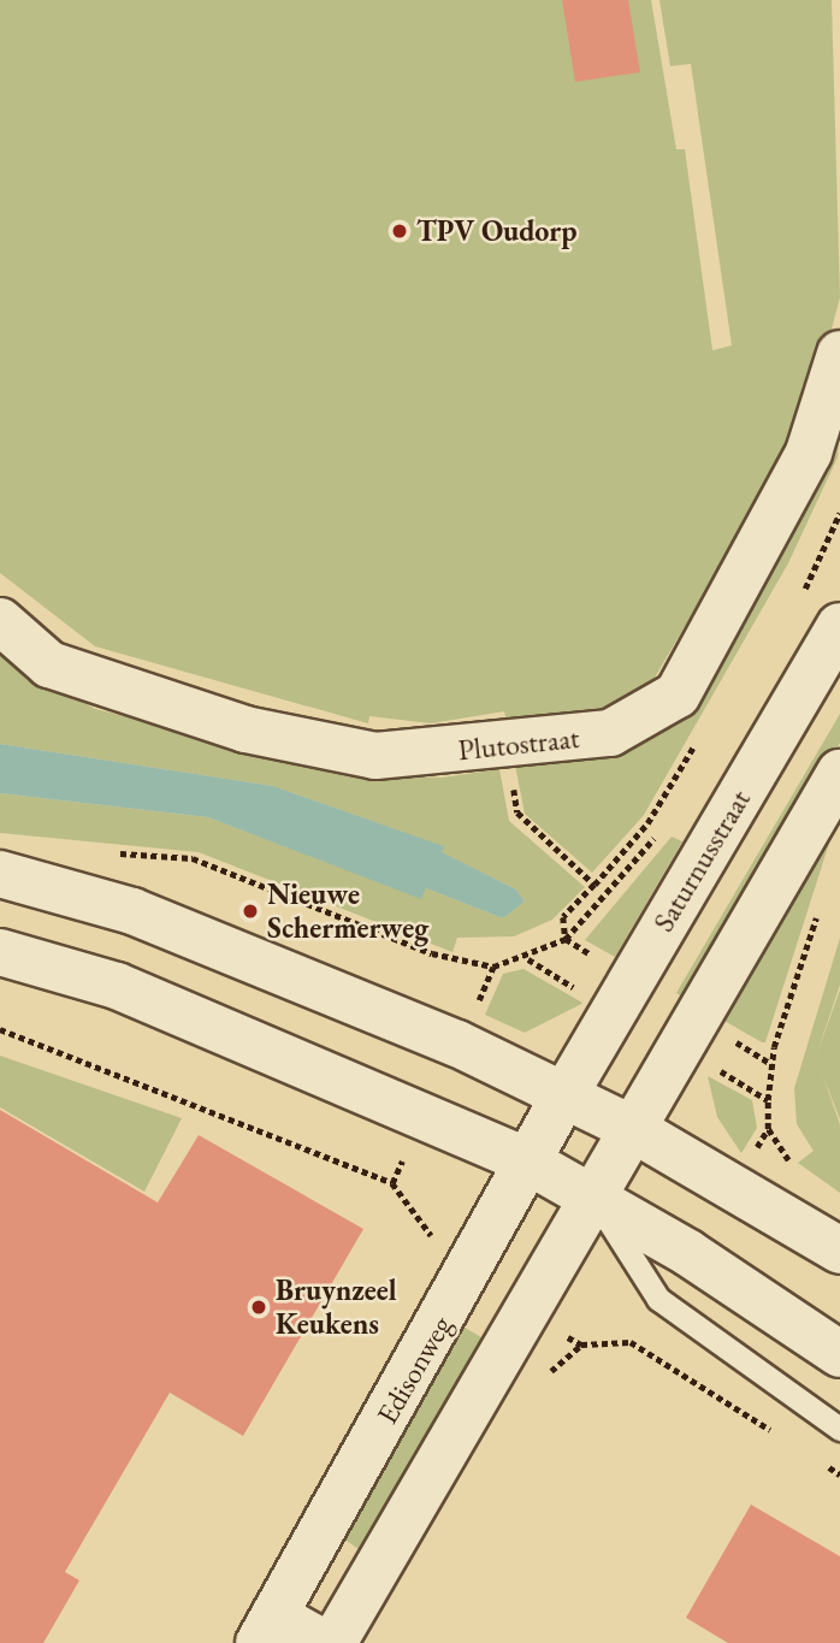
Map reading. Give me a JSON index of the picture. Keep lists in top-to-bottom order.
{
  "streets": {
    "street": ["Plutostraat", "Saturnusstraat", "Edisonweg"]
  },
  "crossings": [
    ["Saturnusstraat", "Edisonweg"]
  ],
  "places": ["TPV Oudorp", "Nieuwe Schermerweg", "Bruynzeel Keukens"]
}
